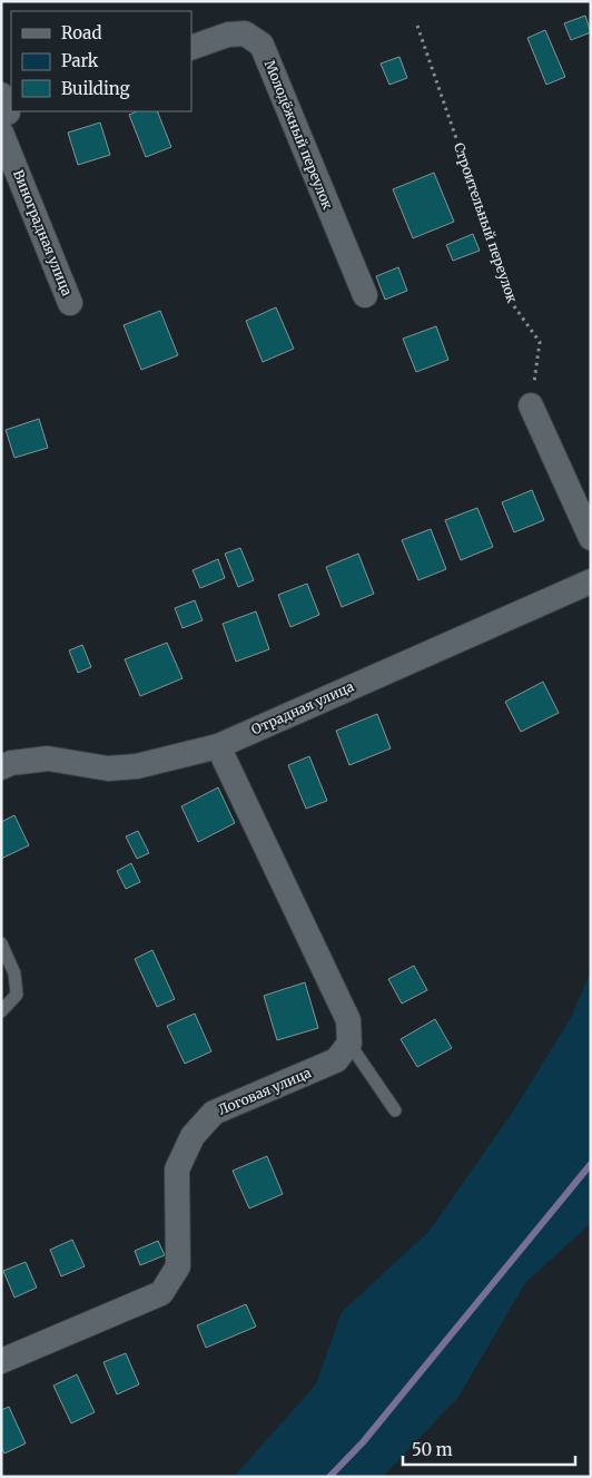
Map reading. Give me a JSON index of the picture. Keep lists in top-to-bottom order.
{
  "streets": {
    "street": [
      "Молодёжный переулок",
      "Виноградная улица",
      "Отрадная улица",
      "Логовая улица"
    ],
    "path": ["Строительный переулок"]
  },
  "legend": ["Road", "Park", "Building"],
  "scale_bar": "50 m"
}
